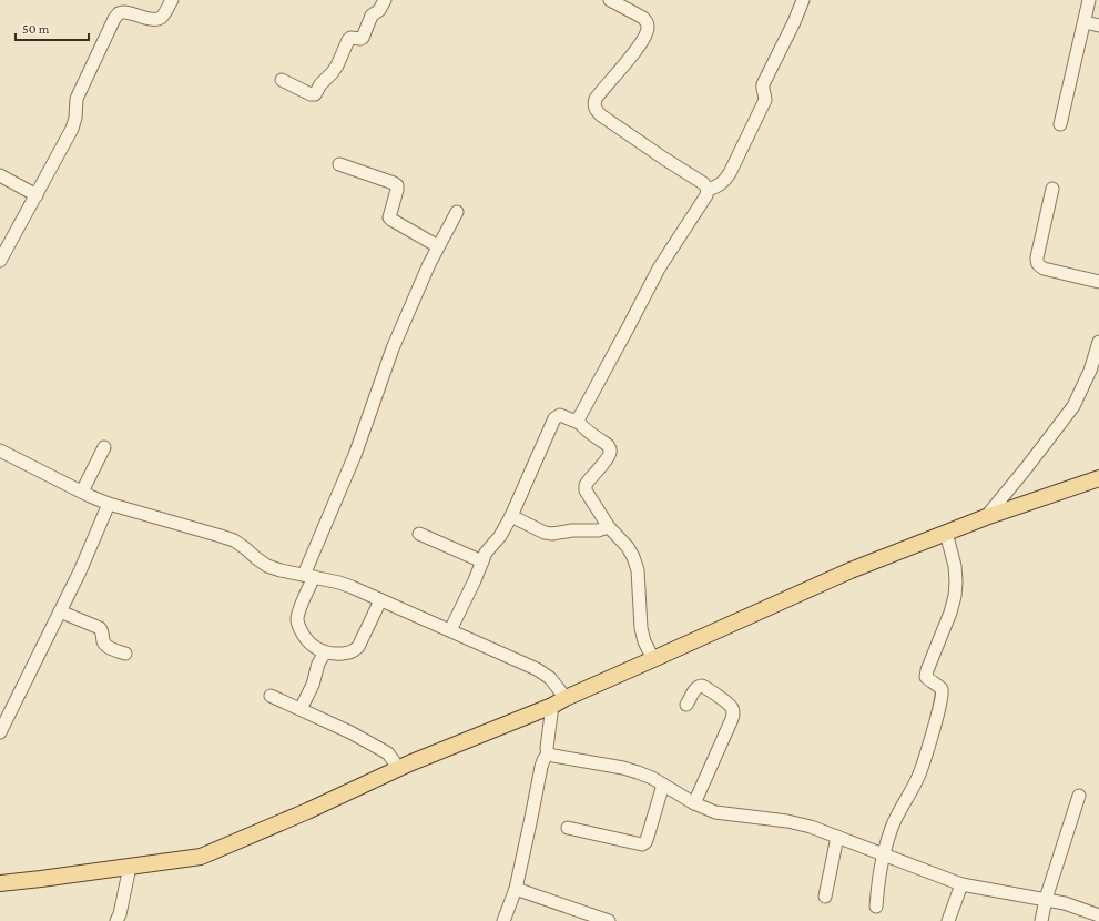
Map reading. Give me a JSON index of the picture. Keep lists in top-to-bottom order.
{
  "scale_bar": "50 m"
}
